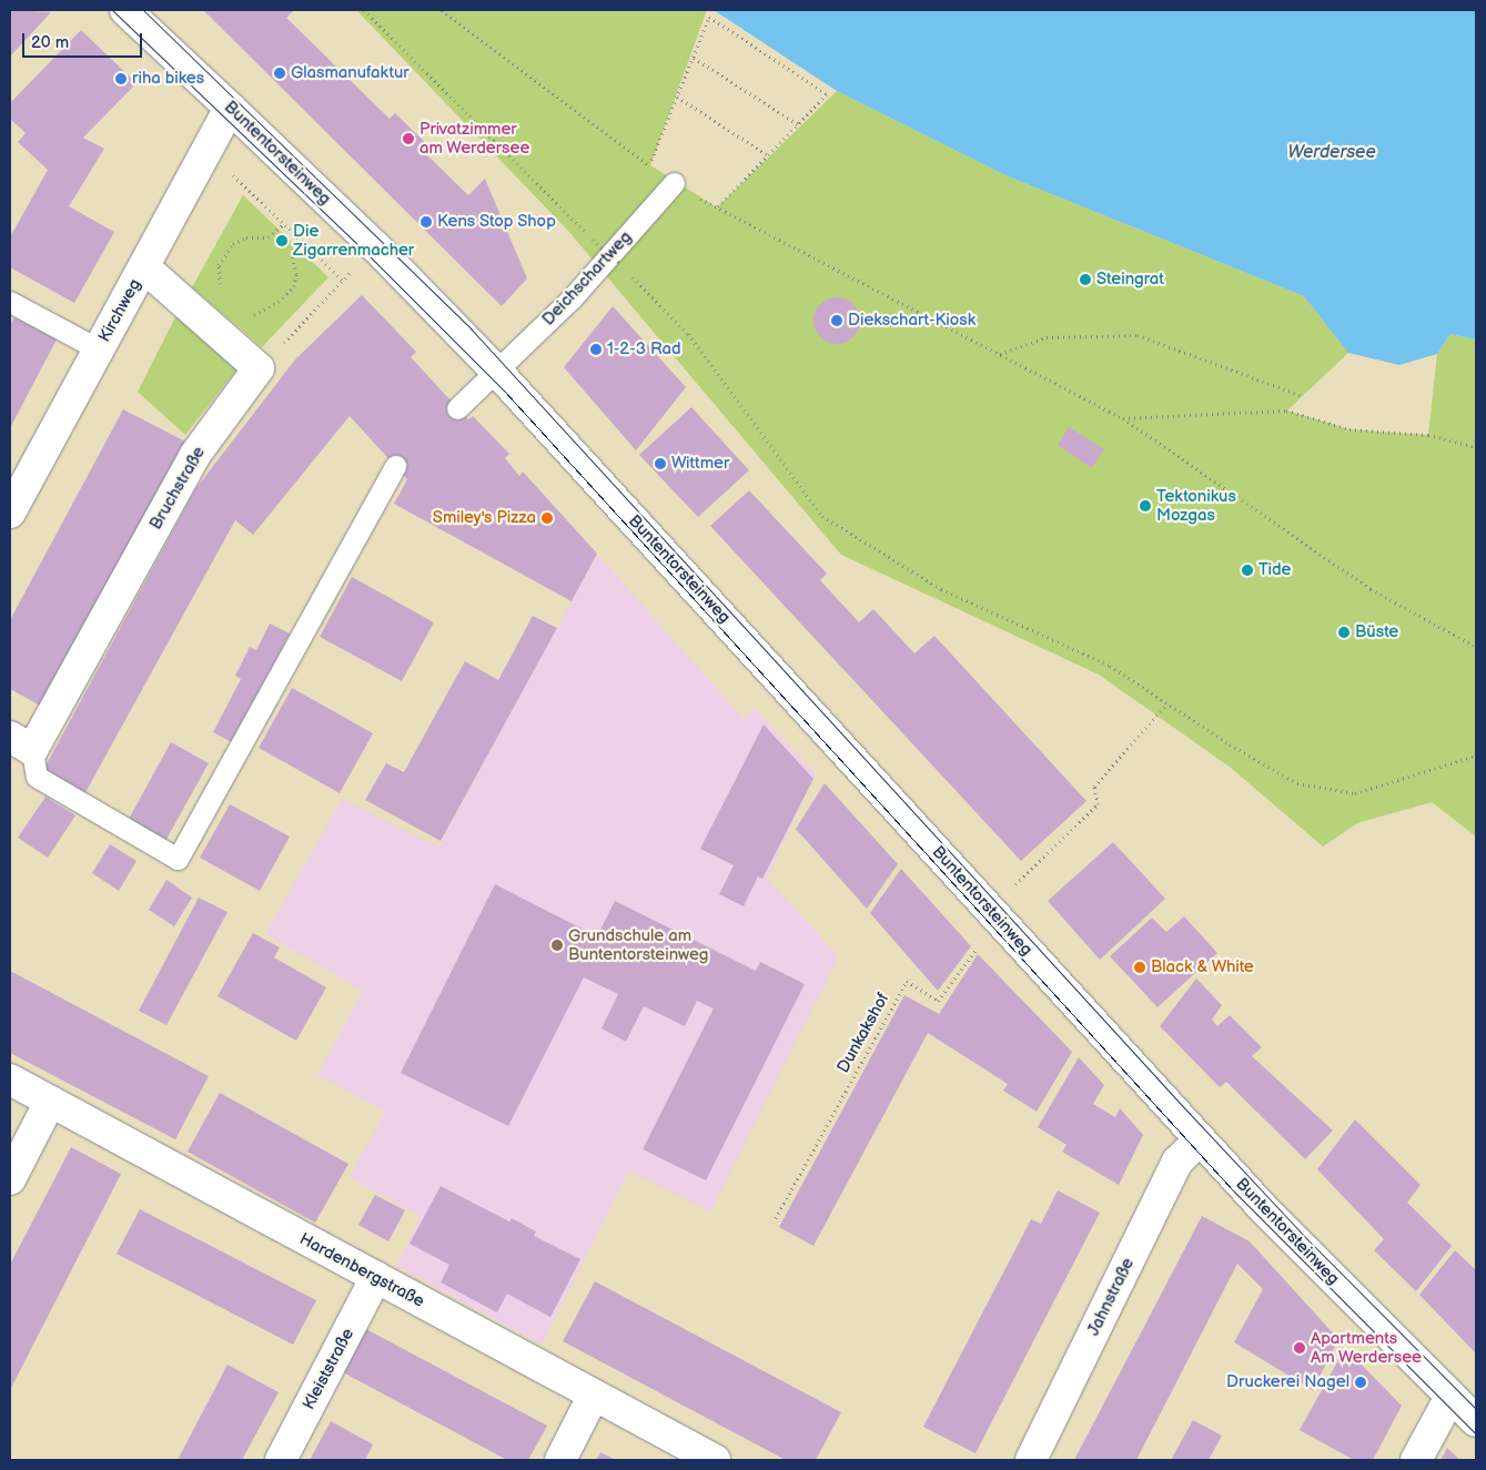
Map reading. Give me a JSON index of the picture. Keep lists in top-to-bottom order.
{
  "streets": {
    "street": [
      "Buntentorsteinweg",
      "Kirchweg",
      "Bruchstraße",
      "Hardenbergstraße",
      "Jahnstraße",
      "Kleiststraße"
    ],
    "lane": ["Deichschartweg"],
    "path": ["Dunkakshof"]
  },
  "crossings": [
    ["Buntentorsteinweg", "Deichschartweg"],
    ["Buntentorsteinweg", "Kirchweg"],
    ["Buntentorsteinweg", "Dunkakshof"],
    ["Buntentorsteinweg", "Jahnstraße"],
    ["Hardenbergstraße", "Kleiststraße"]
  ],
  "water": ["Werdersee"],
  "places": [
    "Glasmanufaktur",
    "riha bikes",
    "Privatzimmer am Werdersee",
    "Kens Stop Shop",
    "Die Zigarrenmacher",
    "Steingrat",
    "Diekschart-Kiosk",
    "1-2-3 Rad",
    "Wittmer",
    "Tektonikus Mozgas",
    "Smiley's Pizza",
    "Tide",
    "Büste",
    "Grundschule am Buntentorsteinweg",
    "Black & White",
    "Apartments Am Werdersee",
    "Druckerei Nagel"
  ],
  "scale_bar": "20 m"
}
